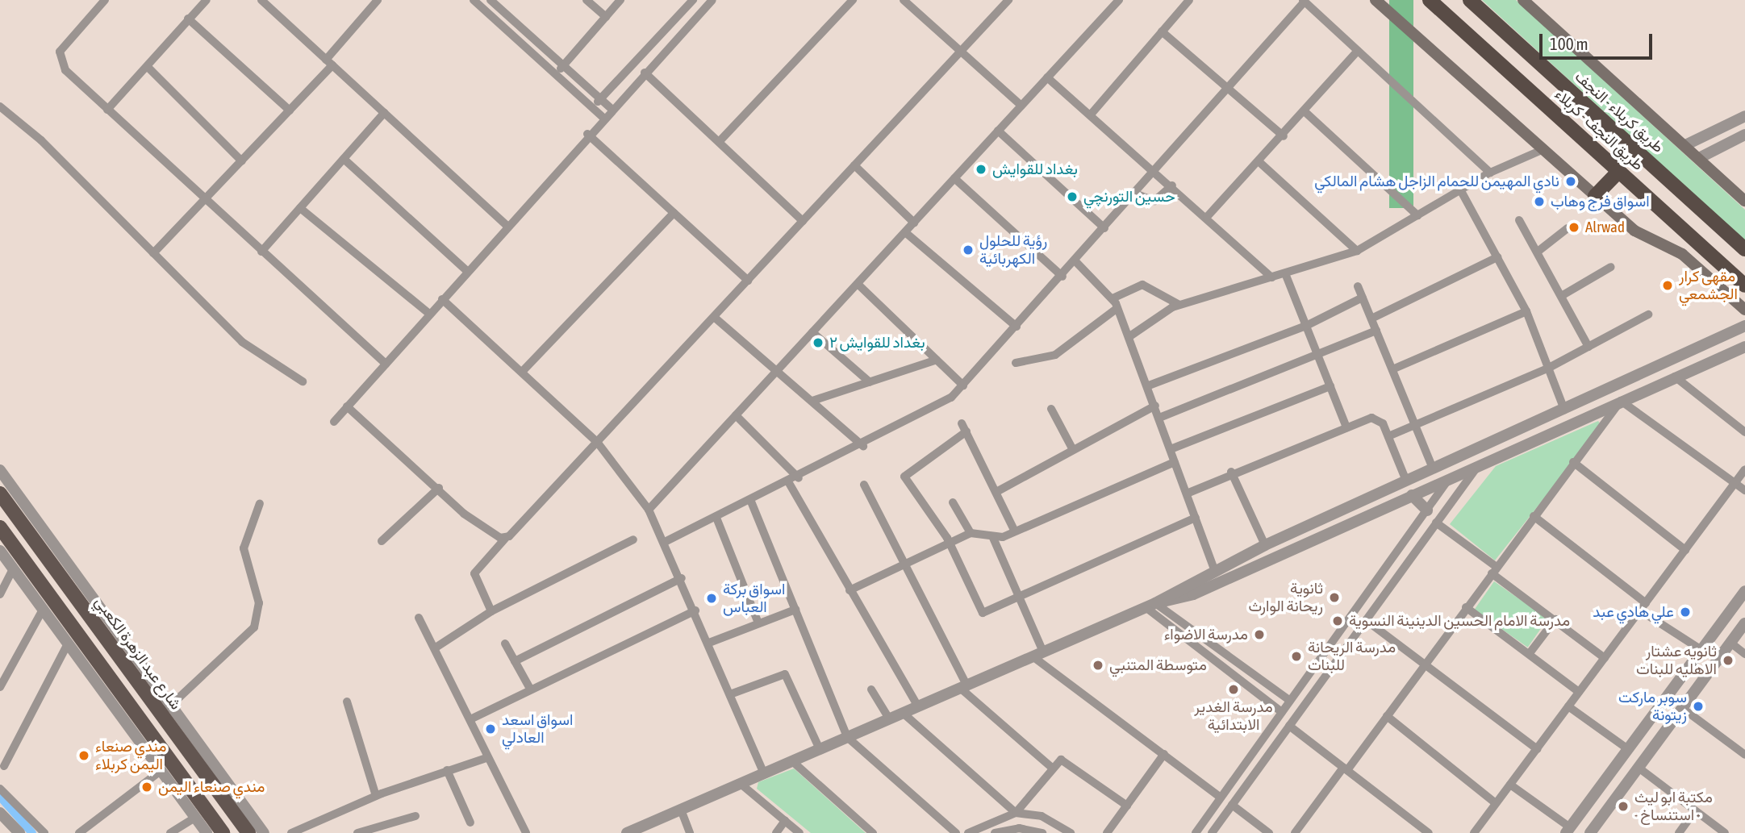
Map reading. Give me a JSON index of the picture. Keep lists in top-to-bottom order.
{
  "streets": {
    "highway": ["طريق كربلاء - النجف", "طريق النجف - كربلاء"],
    "main road": ["شارع عبد الزهرة الكعبي"]
  },
  "places": [
    "بغداد للقوايش",
    "نادي المهيمن للحمام الزاجل هشام المالكي",
    "حسين التورنچي",
    "اسواق فرج وهاب",
    "Alrwad",
    "رؤية للحلول الكهربائية",
    "مقهى كرار الجشمعي",
    "بغداد للقوايش ٢",
    "ثانوية ريحانة الوارث",
    "اسواق بركة العباس",
    "علي هادي عبد",
    "مدرسة الامام الحسين الدينينة النسوية",
    "مدرسة الاضواء",
    "مدرسة الريحانة للبنات",
    "ثانويه عشتار الاهليه للبنات",
    "متوسطة المتنبي",
    "مدرسة الغدير الابتدائية",
    "سوبر ماركت زيتونة",
    "اسواق اسعد العادلي",
    "مندي صنعاء اليمن كربلاء",
    "مندي صنعاء اليمن",
    "مكتبة ابو ليث - استنساخ -"
  ],
  "scale_bar": "100 m"
}
